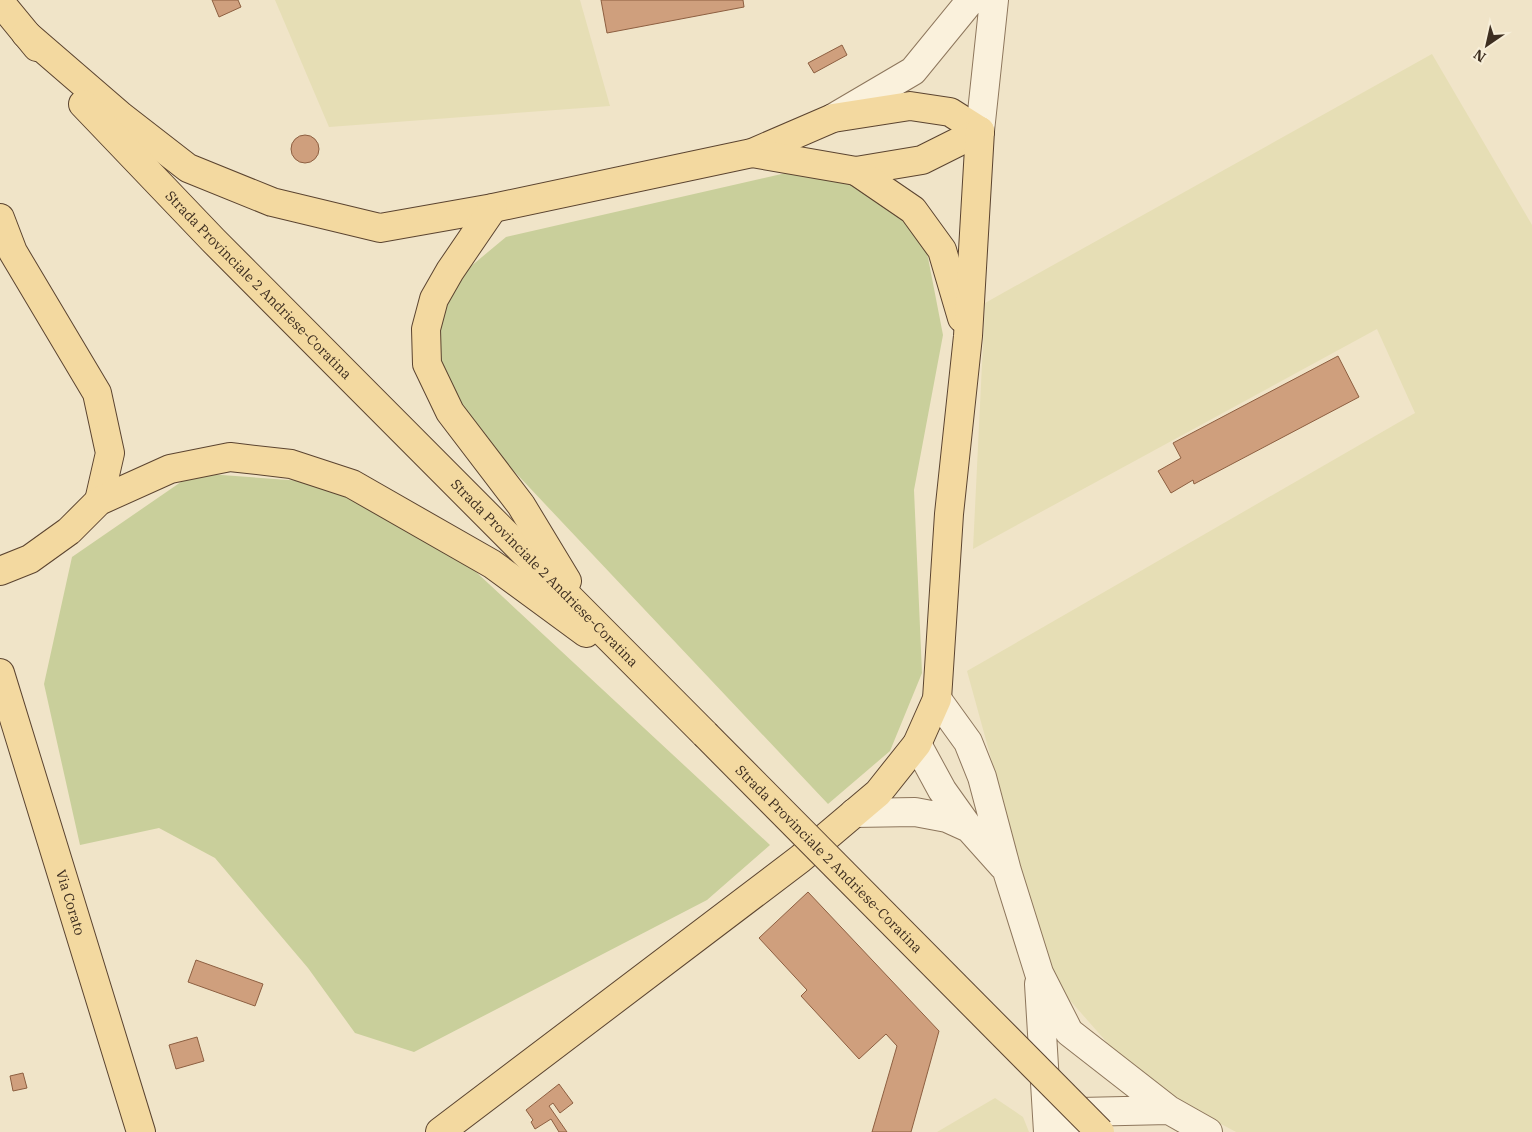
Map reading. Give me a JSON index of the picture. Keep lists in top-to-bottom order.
{
  "streets": {
    "main road": ["Strada Provinciale 2 Andriese-Coratina", "Via Corato"]
  },
  "north": "bottom left"
}
